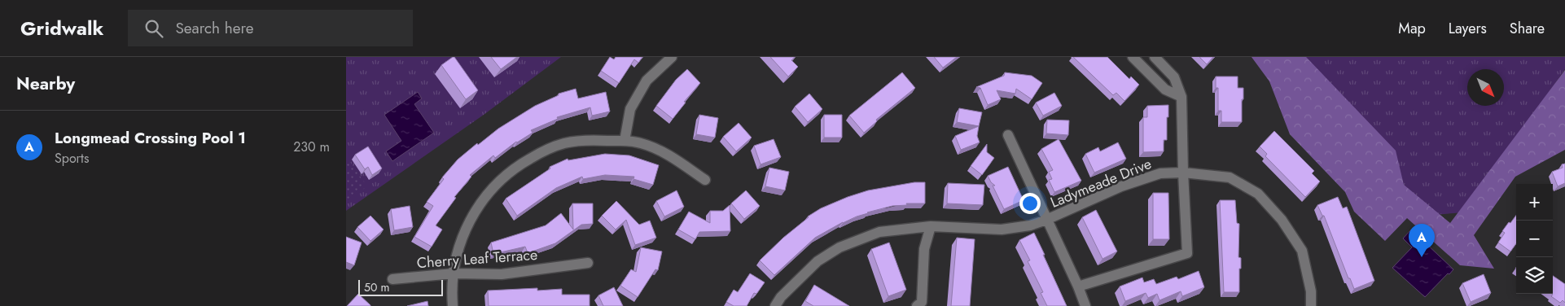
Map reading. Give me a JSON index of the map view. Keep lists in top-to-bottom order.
{
  "streets": {
    "street": ["Ladymeade Drive", "Cherry Leaf Terrace"]
  },
  "scale_bar": "50 m",
  "north": "bottom right",
  "page": {
    "header": "Gridwalk",
    "search": "Search here",
    "nav": ["Map", "Layers", "Share"],
    "heading": "Nearby",
    "list": [
      {
        "mark": "A",
        "name": "Longmead Crossing Pool 1",
        "note": "Sports",
        "value": "230 m"
      }
    ],
    "map_buttons": ["+", "−"],
    "pins": "A",
    "scale": "50 m"
  }
}
